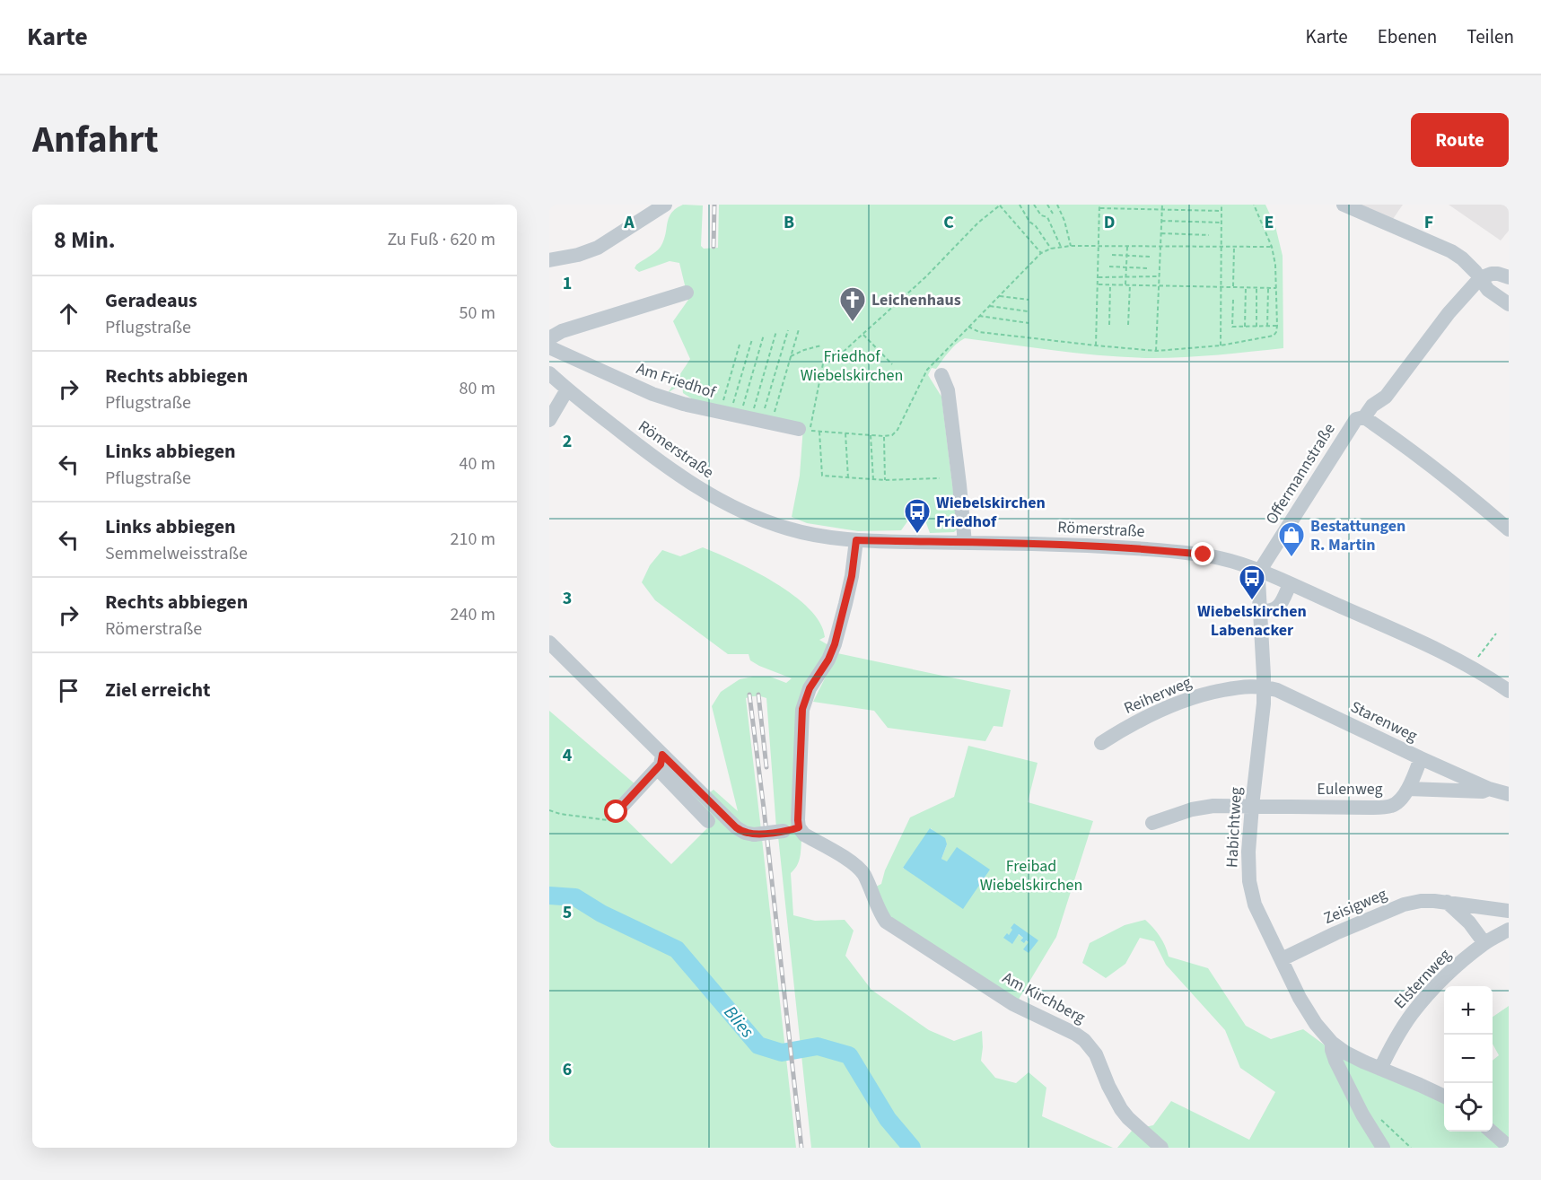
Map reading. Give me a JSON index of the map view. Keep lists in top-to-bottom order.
{
  "streets": {
    "street": [
      "Am Friedhof",
      "Römerstraße",
      "Offermannstraße",
      "Reiherweg",
      "Starenweg",
      "Eulenweg",
      "Habichtweg",
      "Zeisigweg",
      "Elsternweg",
      "Am Kirchberg"
    ]
  },
  "crossings": [
    ["Römerstraße", "Offermannstraße"],
    ["Römerstraße", "Habichtweg"],
    ["Offermannstraße", "Habichtweg"],
    ["Reiherweg", "Starenweg"],
    ["Reiherweg", "Habichtweg"],
    ["Starenweg", "Eulenweg"],
    ["Starenweg", "Habichtweg"],
    ["Eulenweg", "Habichtweg"],
    ["Habichtweg", "Zeisigweg"],
    ["Habichtweg", "Elsternweg"]
  ],
  "water": ["Blies"],
  "parks": ["Friedhof Wiebelskirchen", "Freibad Wiebelskirchen"],
  "places": {
    "church": ["Leichenhaus"],
    "bus stop": ["Wiebelskirchen Friedhof", "Wiebelskirchen Labenacker"],
    "shop": ["Bestattungen R. Martin"]
  },
  "page": {
    "header": "Karte",
    "nav": ["Karte", "Ebenen", "Teilen"],
    "title": "Anfahrt",
    "buttons": "Route",
    "heading": ["8 Min.", "Zu Fuß · 620 m"],
    "list": [
      ["Geradeaus", "Pflugstraße", "50 m"],
      ["Rechts abbiegen", "Pflugstraße", "80 m"],
      ["Links abbiegen", "Pflugstraße", "40 m"],
      ["Links abbiegen", "Semmelweisstraße", "210 m"],
      ["Rechts abbiegen", "Römerstraße", "240 m"],
      "Ziel erreicht"
    ],
    "map_buttons": ["+", "−"]
  },
  "grid": {
    "columns": [
      "A",
      "B",
      "C",
      "D",
      "E",
      "F"
    ],
    "rows": [
      "1",
      "2",
      "3",
      "4",
      "5",
      "6"
    ]
  }
}
